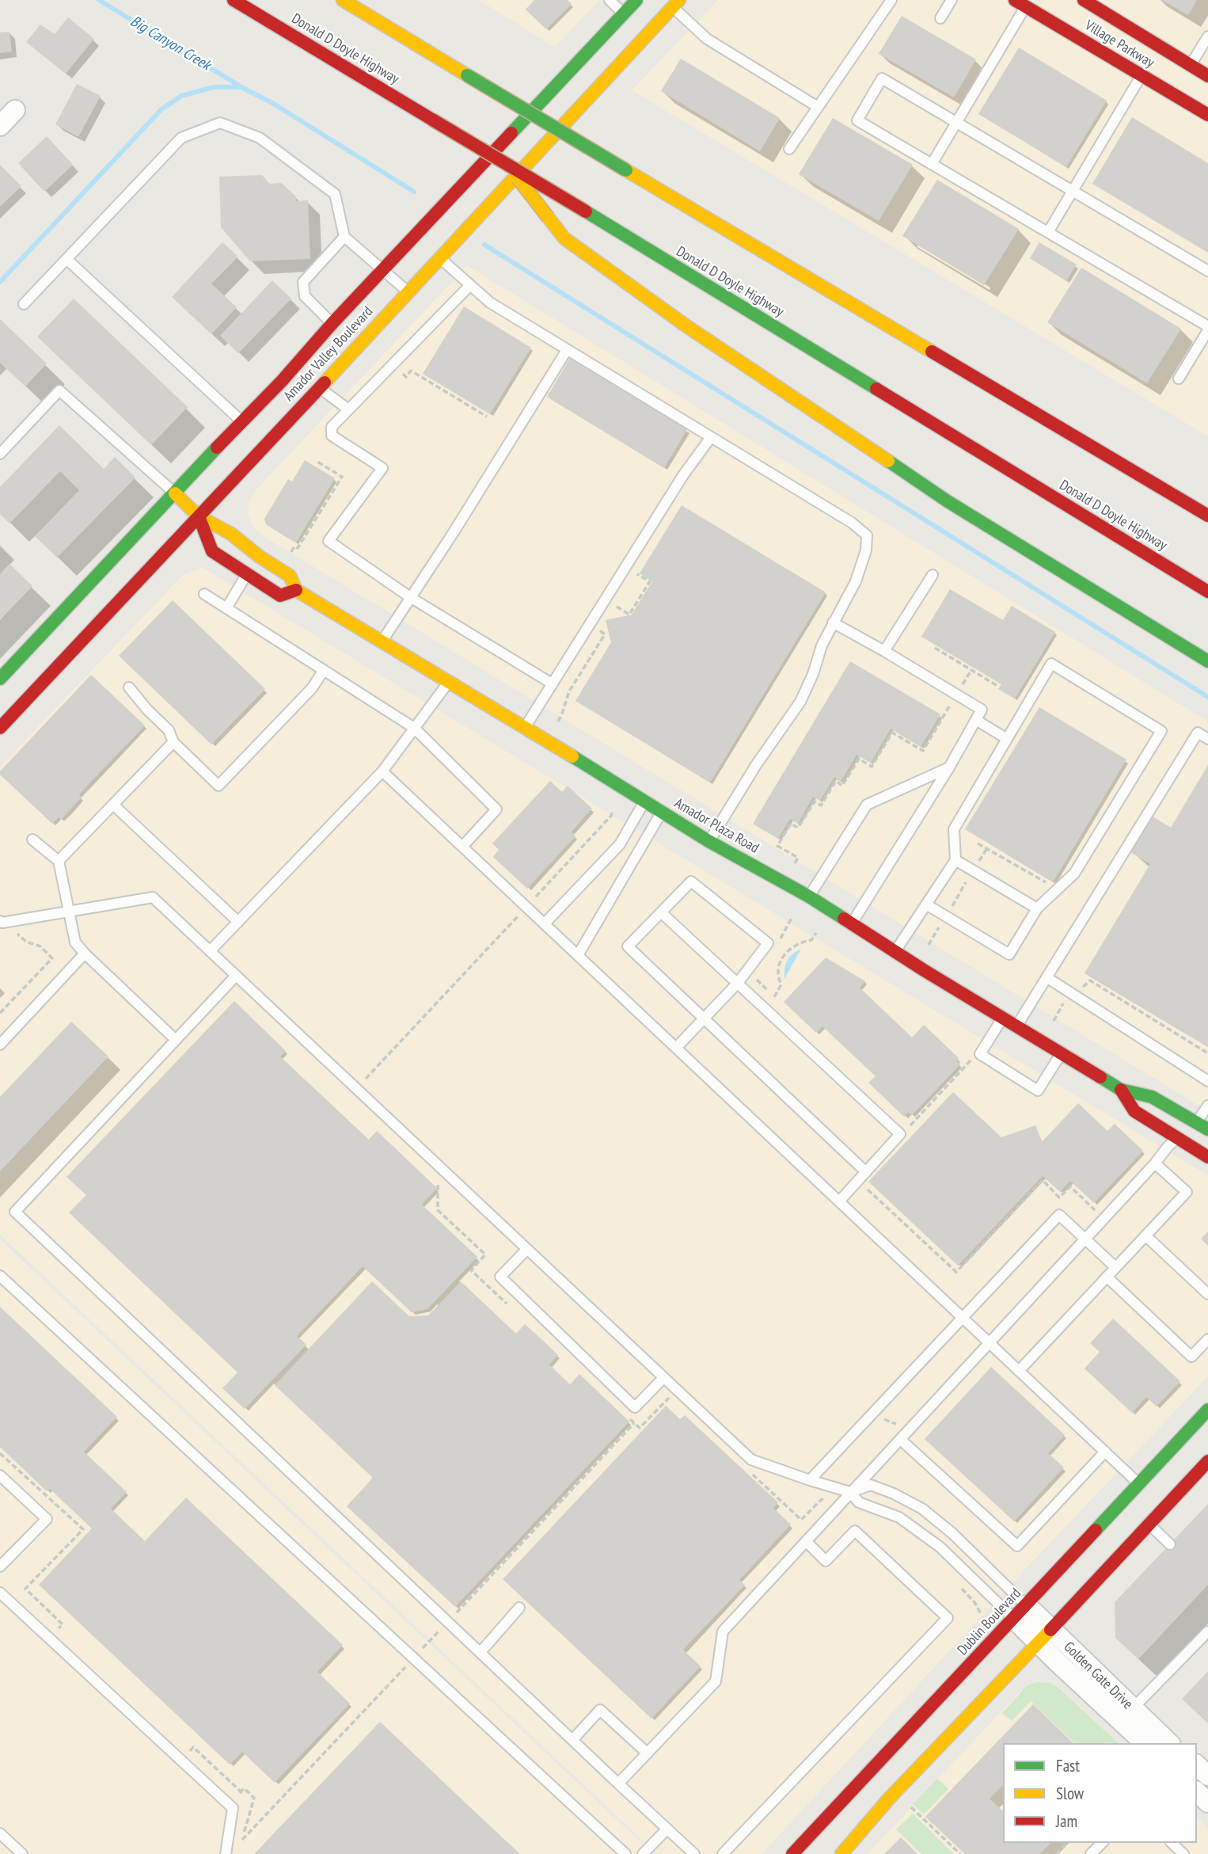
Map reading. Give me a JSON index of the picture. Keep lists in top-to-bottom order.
{
  "streets": {
    "main road": [
      "Village Parkway",
      "Donald D Doyle Highway",
      "Amador Valley Boulevard",
      "Amador Plaza Road",
      "Dublin Boulevard"
    ],
    "street": ["Golden Gate Drive"]
  },
  "crossings": [
    ["Amador Valley Boulevard", "Amador Plaza Road"],
    ["Dublin Boulevard", "Golden Gate Drive"]
  ],
  "water": ["Big Canyon Creek"],
  "legend": ["Fast", "Slow", "Jam"]
}
